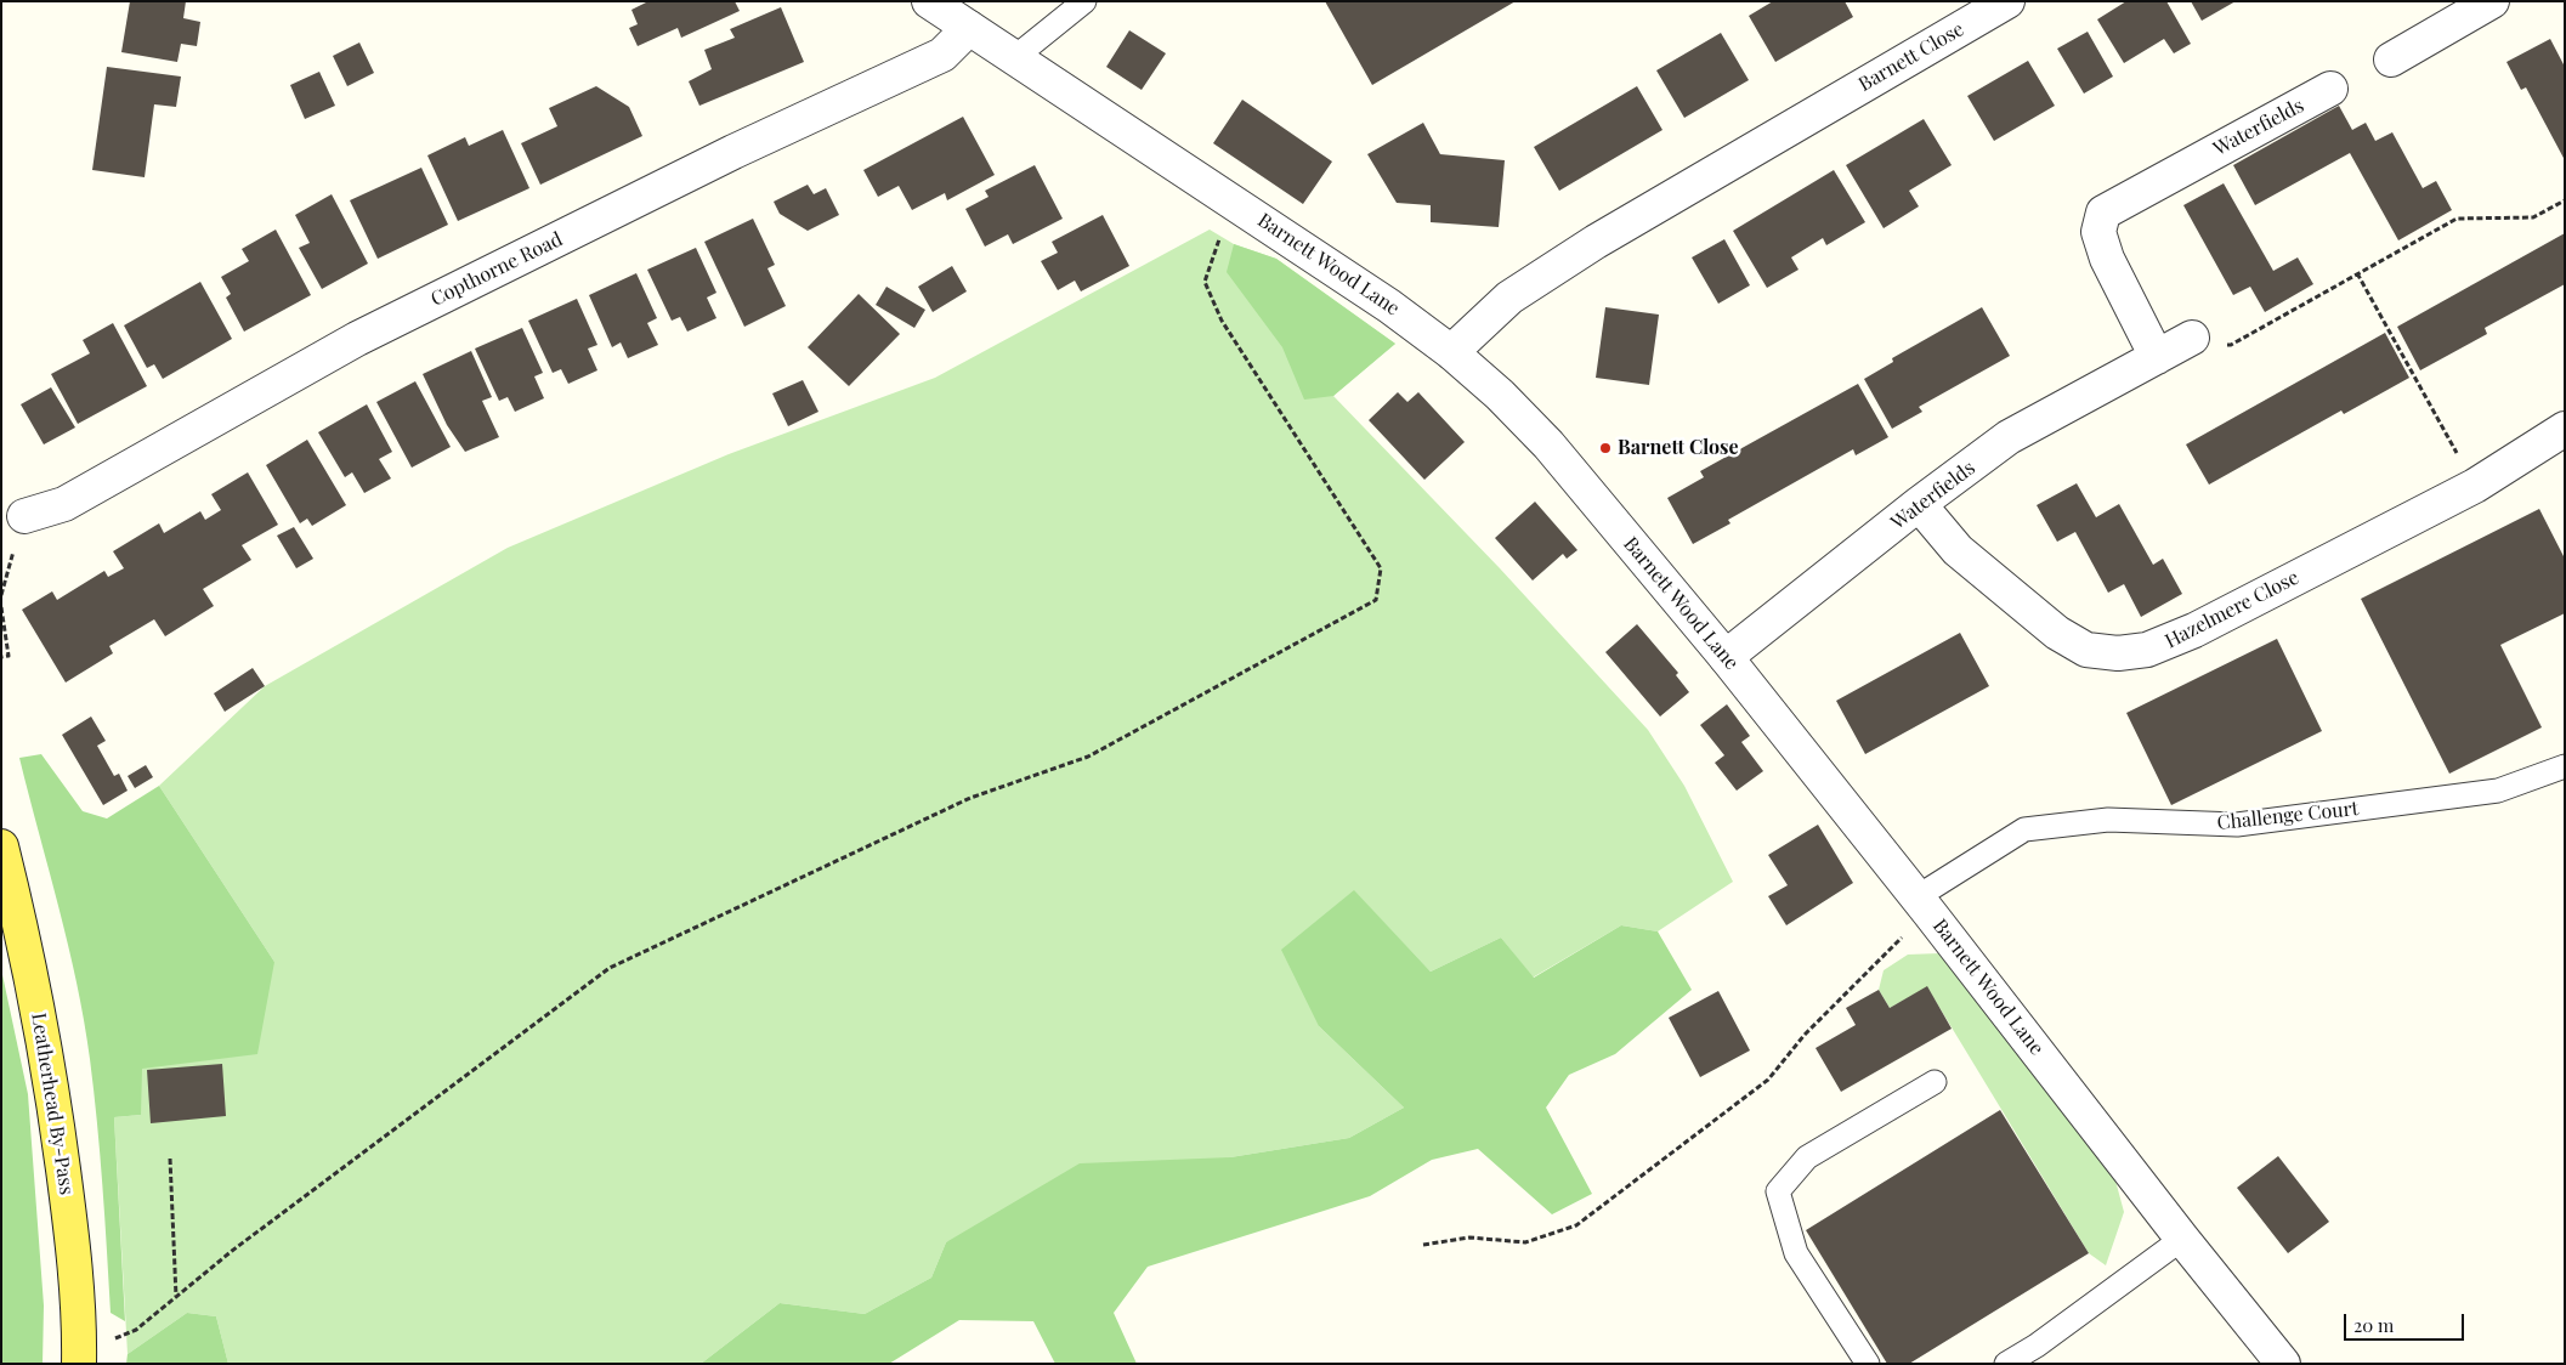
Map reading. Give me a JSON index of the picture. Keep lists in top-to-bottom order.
{
  "streets": {
    "main road": ["Leatherhead By-Pass"],
    "street": [
      "Barnett Close",
      "Waterfields",
      "Barnett Wood Lane",
      "Copthorne Road",
      "Hazelmere Close"
    ],
    "lane": ["Challenge Court"]
  },
  "crossings": [
    ["Barnett Close", "Barnett Wood Lane"],
    ["Waterfields", "Barnett Wood Lane"],
    ["Waterfields", "Hazelmere Close"],
    ["Barnett Wood Lane", "Copthorne Road"],
    ["Barnett Wood Lane", "Challenge Court"]
  ],
  "places": ["Barnett Close"],
  "scale_bar": "20 m"
}
